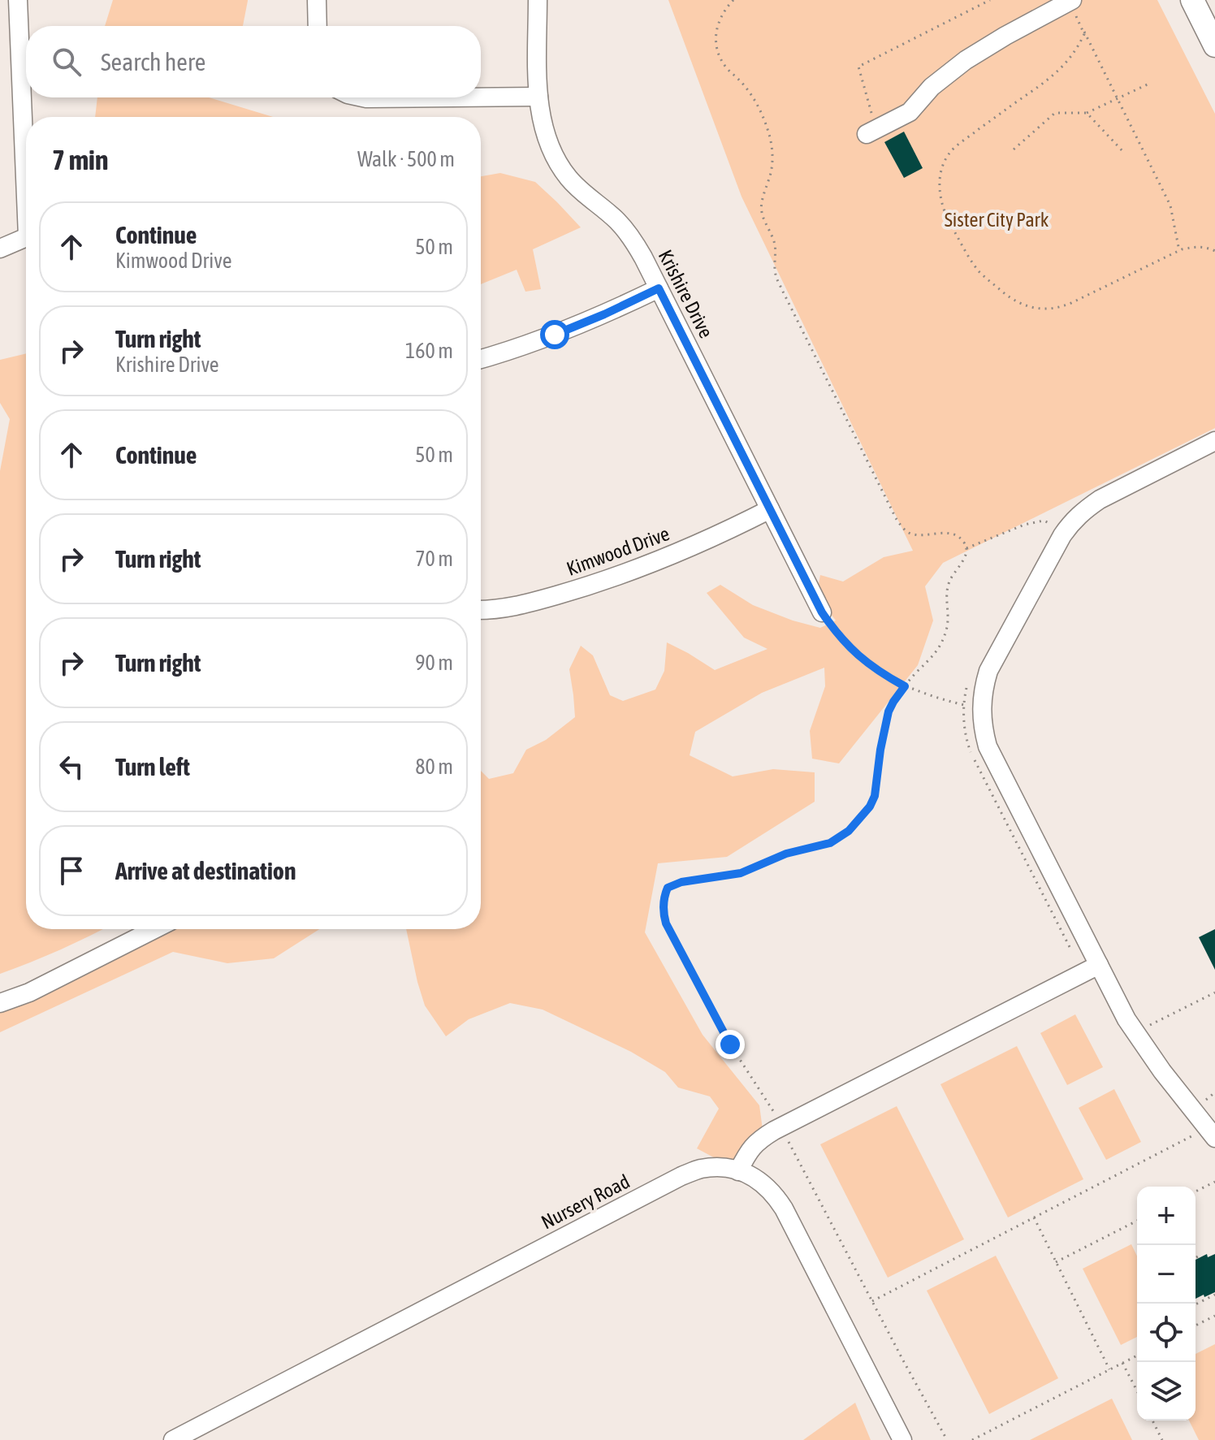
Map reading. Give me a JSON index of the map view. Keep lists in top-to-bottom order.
{
  "streets": {
    "street": ["Krishire Drive", "Kimwood Drive", "Nursery Road"]
  },
  "crossings": [
    ["Krishire Drive", "Kimwood Drive"]
  ],
  "parks": ["Sister City Park"],
  "page": {
    "search": "Search here",
    "heading": ["7 min", "Walk · 500 m"],
    "list": [
      ["Continue", "Kimwood Drive", "50 m"],
      ["Turn right", "Krishire Drive", "160 m"],
      ["Continue", "50 m"],
      ["Turn right", "70 m"],
      ["Turn right", "90 m"],
      ["Turn left", "80 m"],
      "Arrive at destination"
    ],
    "map_buttons": ["+", "−"]
  }
}
